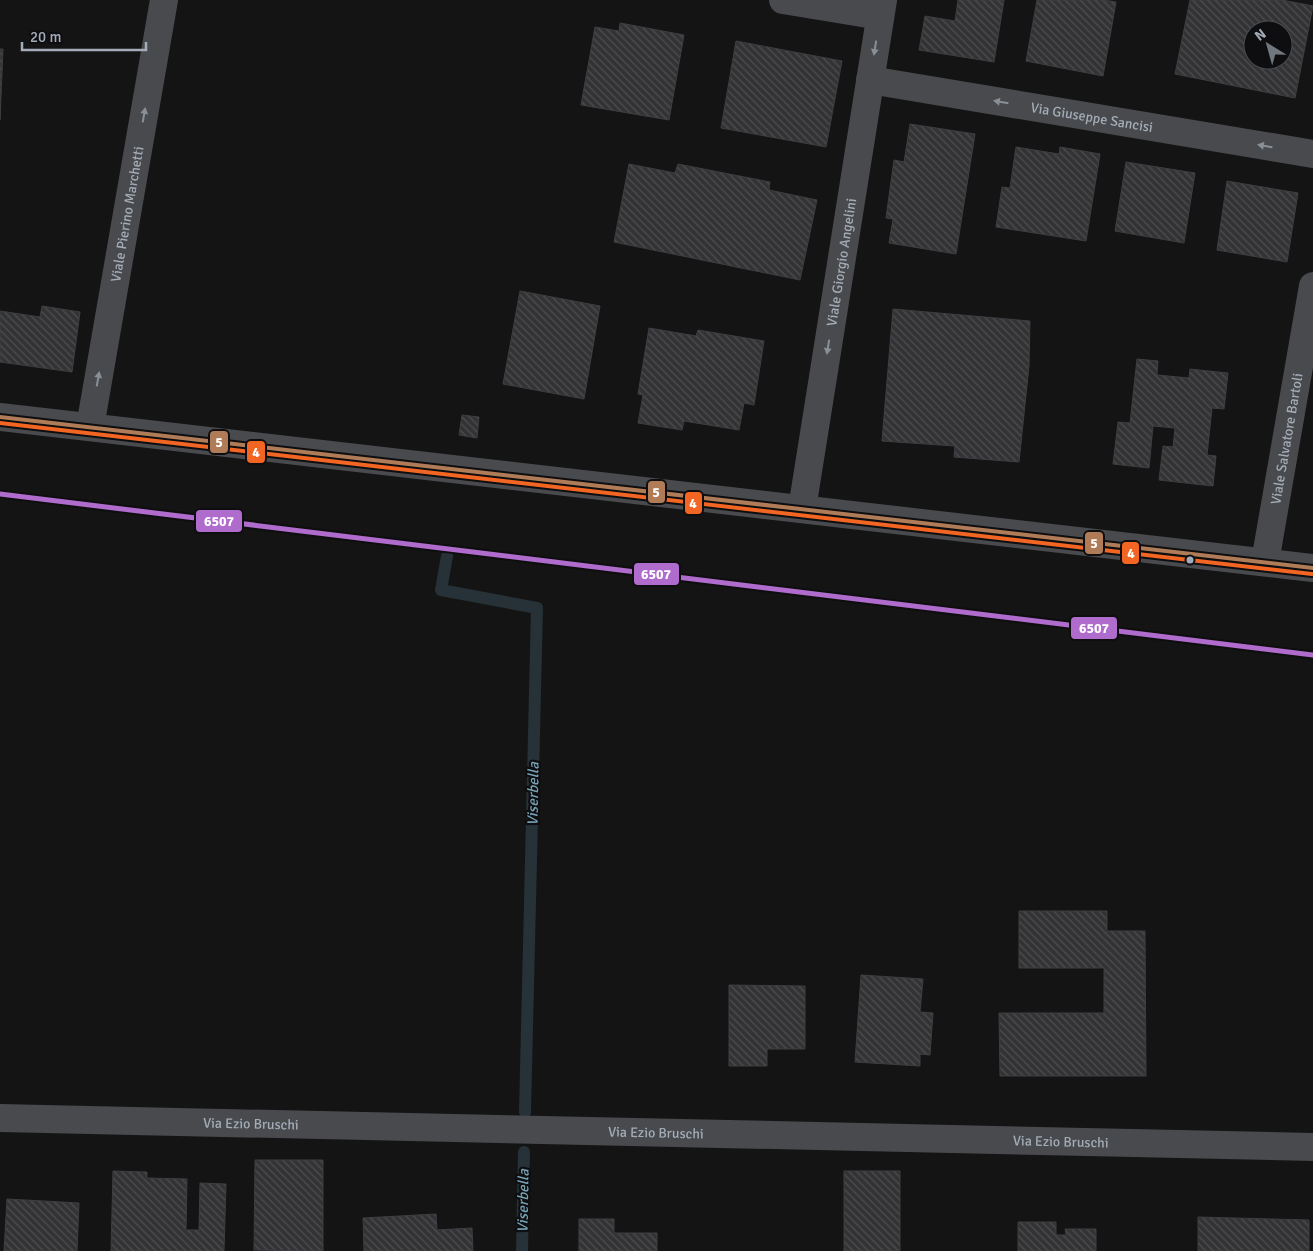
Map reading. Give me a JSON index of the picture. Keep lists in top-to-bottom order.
{
  "streets": {
    "street": [
      "Via Giuseppe Sancisi",
      "Viale Pierino Marchetti",
      "Viale Giorgio Angelini",
      "Viale Salvatore Bartoli",
      "Via Ezio Bruschi"
    ]
  },
  "crossings": [
    ["Via Giuseppe Sancisi", "Viale Giorgio Angelini"]
  ],
  "one_way": ["Via Giuseppe Sancisi", "Viale Pierino Marchetti", "Viale Giorgio Angelini"],
  "water": ["Viserbella"],
  "lines": ["transit line 5", "transit line 4", "transit line 6507"],
  "scale_bar": "20 m",
  "north": "top left"
}
